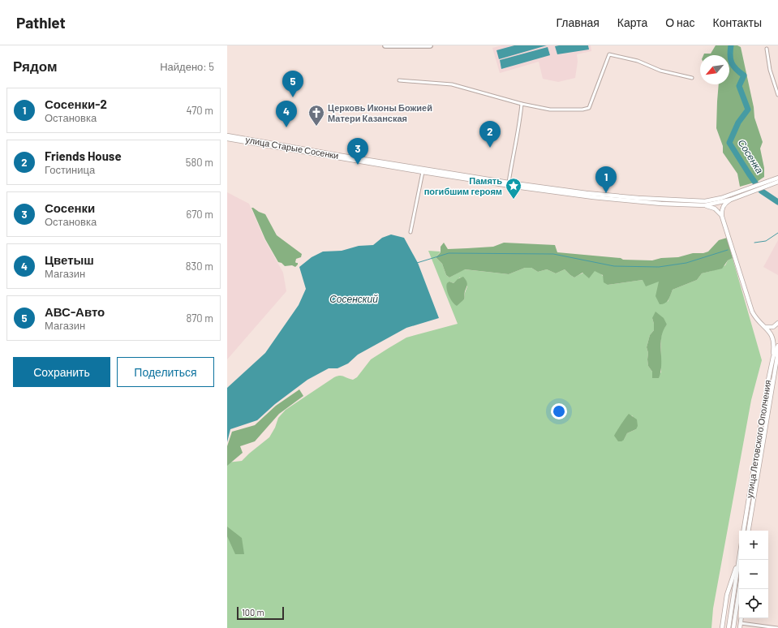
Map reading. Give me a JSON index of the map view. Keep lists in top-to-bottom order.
{
  "streets": {
    "main road": ["улица Старые Сосенки", "улица Летовского Ополчения"]
  },
  "water": ["Сосенка", "Сосенский"],
  "places": {
    "church": ["Церковь Иконы Божией Матери Казанская"],
    "place": ["Память погибшим героям"]
  },
  "scale_bar": "100 m",
  "north": "bottom left",
  "page": {
    "header": "Pathlet",
    "nav": [
      "Главная",
      "Карта",
      "О нас",
      "Контакты"
    ],
    "heading": ["Рядом", "Найдено: 5"],
    "pins": [
      "5",
      "4",
      "2",
      "3",
      "1"
    ],
    "list": [
      {
        "mark": "1",
        "name": "Сосенки-2",
        "note": "Остановка",
        "value": "470 m"
      },
      {
        "mark": "2",
        "name": "Friends House",
        "note": "Гостиница",
        "value": "580 m"
      },
      {
        "mark": "3",
        "name": "Сосенки",
        "note": "Остановка",
        "value": "670 m"
      },
      {
        "mark": "4",
        "name": "Цветыш",
        "note": "Магазин",
        "value": "830 m"
      },
      {
        "mark": "5",
        "name": "АВС-Авто",
        "note": "Магазин",
        "value": "870 m"
      }
    ],
    "buttons": ["Сохранить", "Поделиться"],
    "map_buttons": ["+", "−"],
    "scale": "100 m"
  }
}
